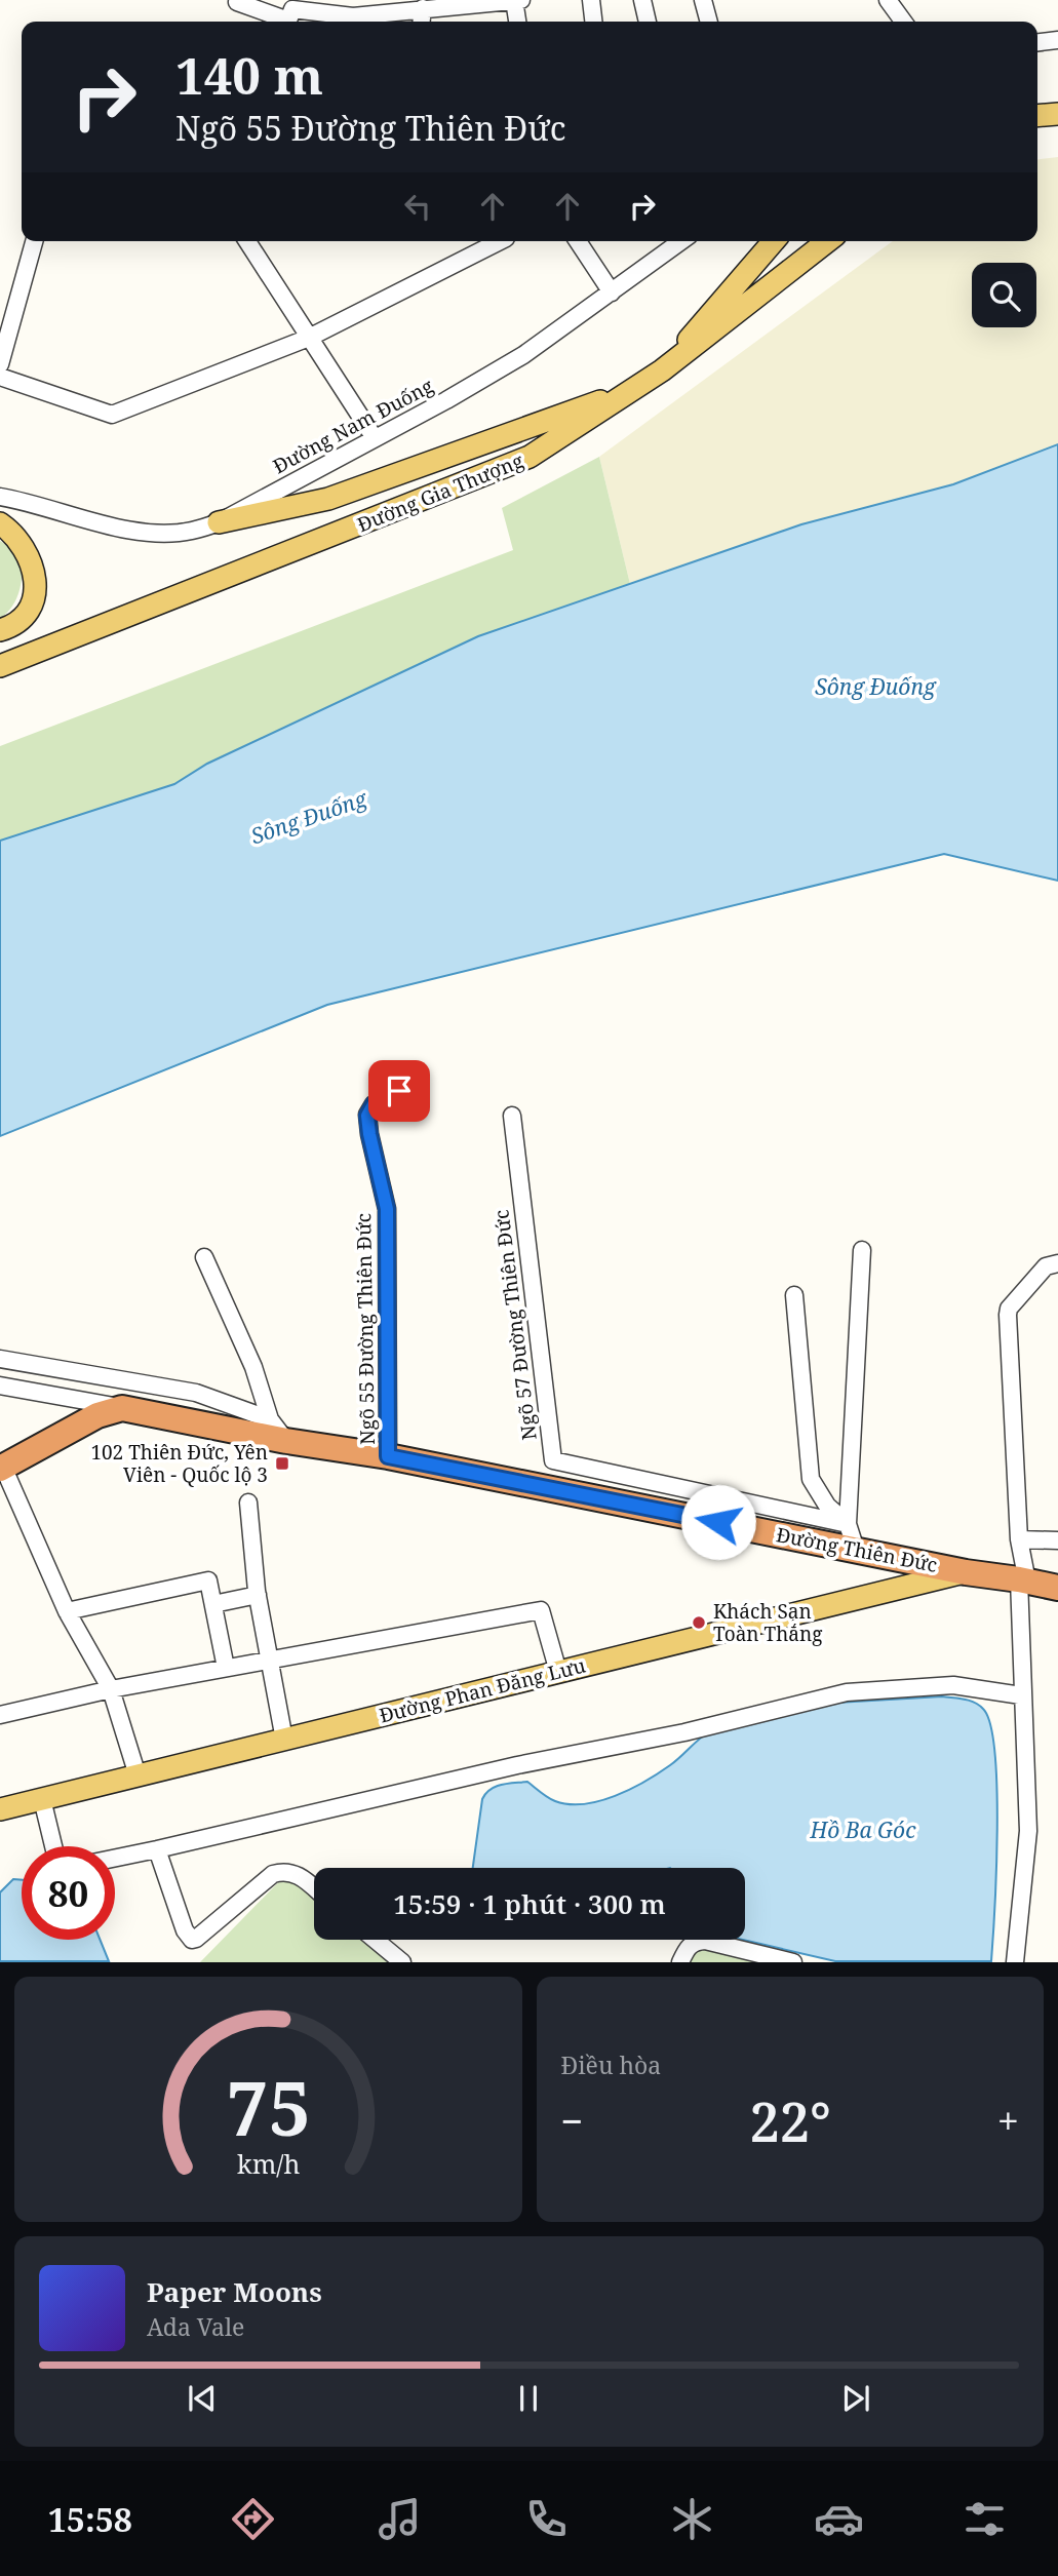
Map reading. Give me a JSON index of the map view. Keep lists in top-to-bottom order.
{
  "streets": {
    "highway": ["Đường Thiên Đức"],
    "main road": ["Đường Gia Thượng", "Đường Phan Đăng Lưu"],
    "street": ["Đường Nam Đuống", "Ngõ 57 Đường Thiên Đức", "Ngõ 55 Đường Thiên Đức"]
  },
  "crossings": [
    ["Ngõ 55 Đường Thiên Đức", "Đường Thiên Đức"],
    ["Đường Thiên Đức", "Đường Phan Đăng Lưu"]
  ],
  "water": ["Sông Đuống", "Hồ Ba Góc"],
  "places": {
    "transit": ["102 Thiên Đức, Yên Viên - Quốc lộ 3"],
    "other": ["Khách Sạn Toàn Thắng"]
  },
  "page": {
    "turn": ["140 m", "Ngõ 55 Đường Thiên Đức"],
    "limit": "80",
    "trip": "15:59 · 1 phút · 300 m",
    "tile": "Điều hòa",
    "heat": ["−", "22°", "+"],
    "song": ["Paper Moons", "Ada Vale"],
    "tabs": "15:58",
    "gauge": ["75", "km/h"]
  }
}
